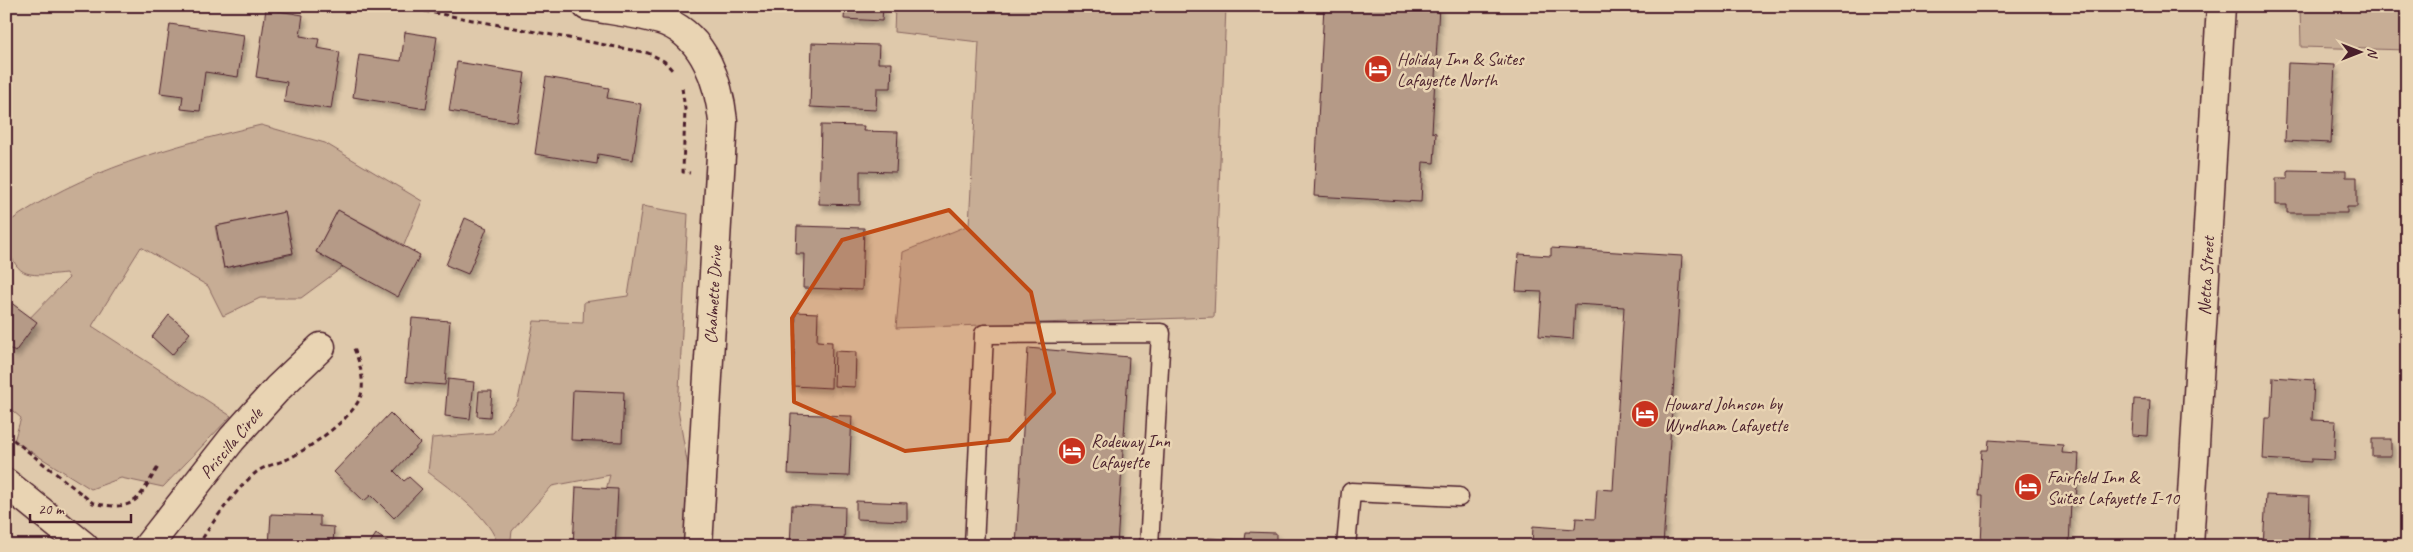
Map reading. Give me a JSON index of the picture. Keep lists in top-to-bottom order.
{
  "streets": {
    "street": ["Netta Street", "Chalmette Drive", "Priscilla Circle"]
  },
  "places": {
    "hotel": [
      "Holiday Inn & Suites Lafayette North",
      "Howard Johnson by Wyndham Lafayette",
      "Rodeway Inn Lafayette",
      "Fairfield Inn & Suites Lafayette I-10"
    ]
  },
  "scale_bar": "20 m",
  "north": "right"
}
